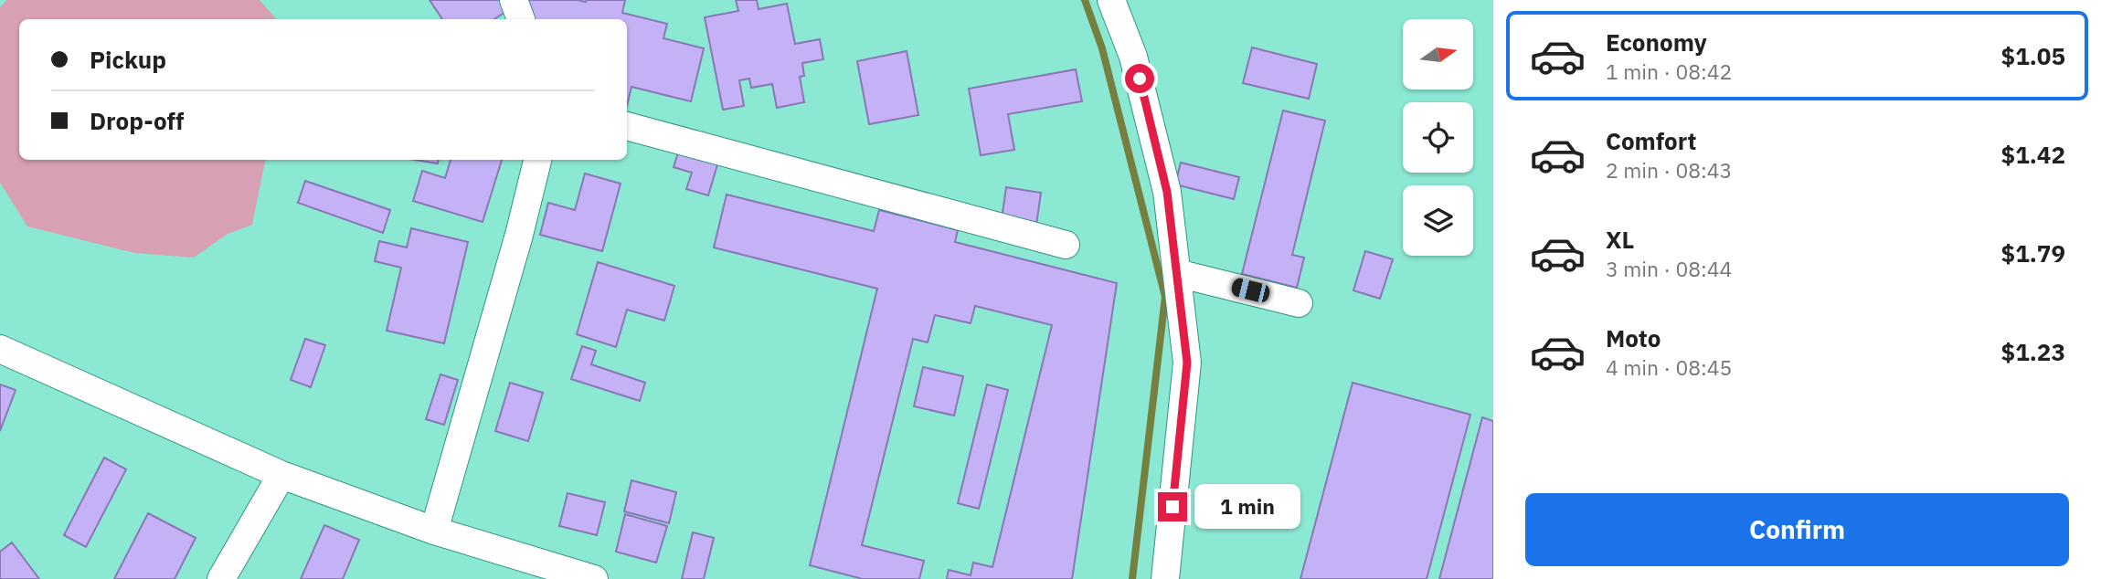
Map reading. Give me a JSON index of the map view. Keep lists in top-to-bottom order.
{
  "north": "right",
  "page": {
    "list": [
      {
        "name": "Economy",
        "note": "1 min · 08:42",
        "value": "$1.05"
      },
      {
        "name": "Comfort",
        "note": "2 min · 08:43",
        "value": "$1.42"
      },
      {
        "name": "XL",
        "note": "3 min · 08:44",
        "value": "$1.79"
      },
      {
        "name": "Moto",
        "note": "4 min · 08:45",
        "value": "$1.23"
      }
    ],
    "banner": ["Pickup", "Drop-off"],
    "buttons": "Confirm",
    "bubble": "1 min"
  }
}
